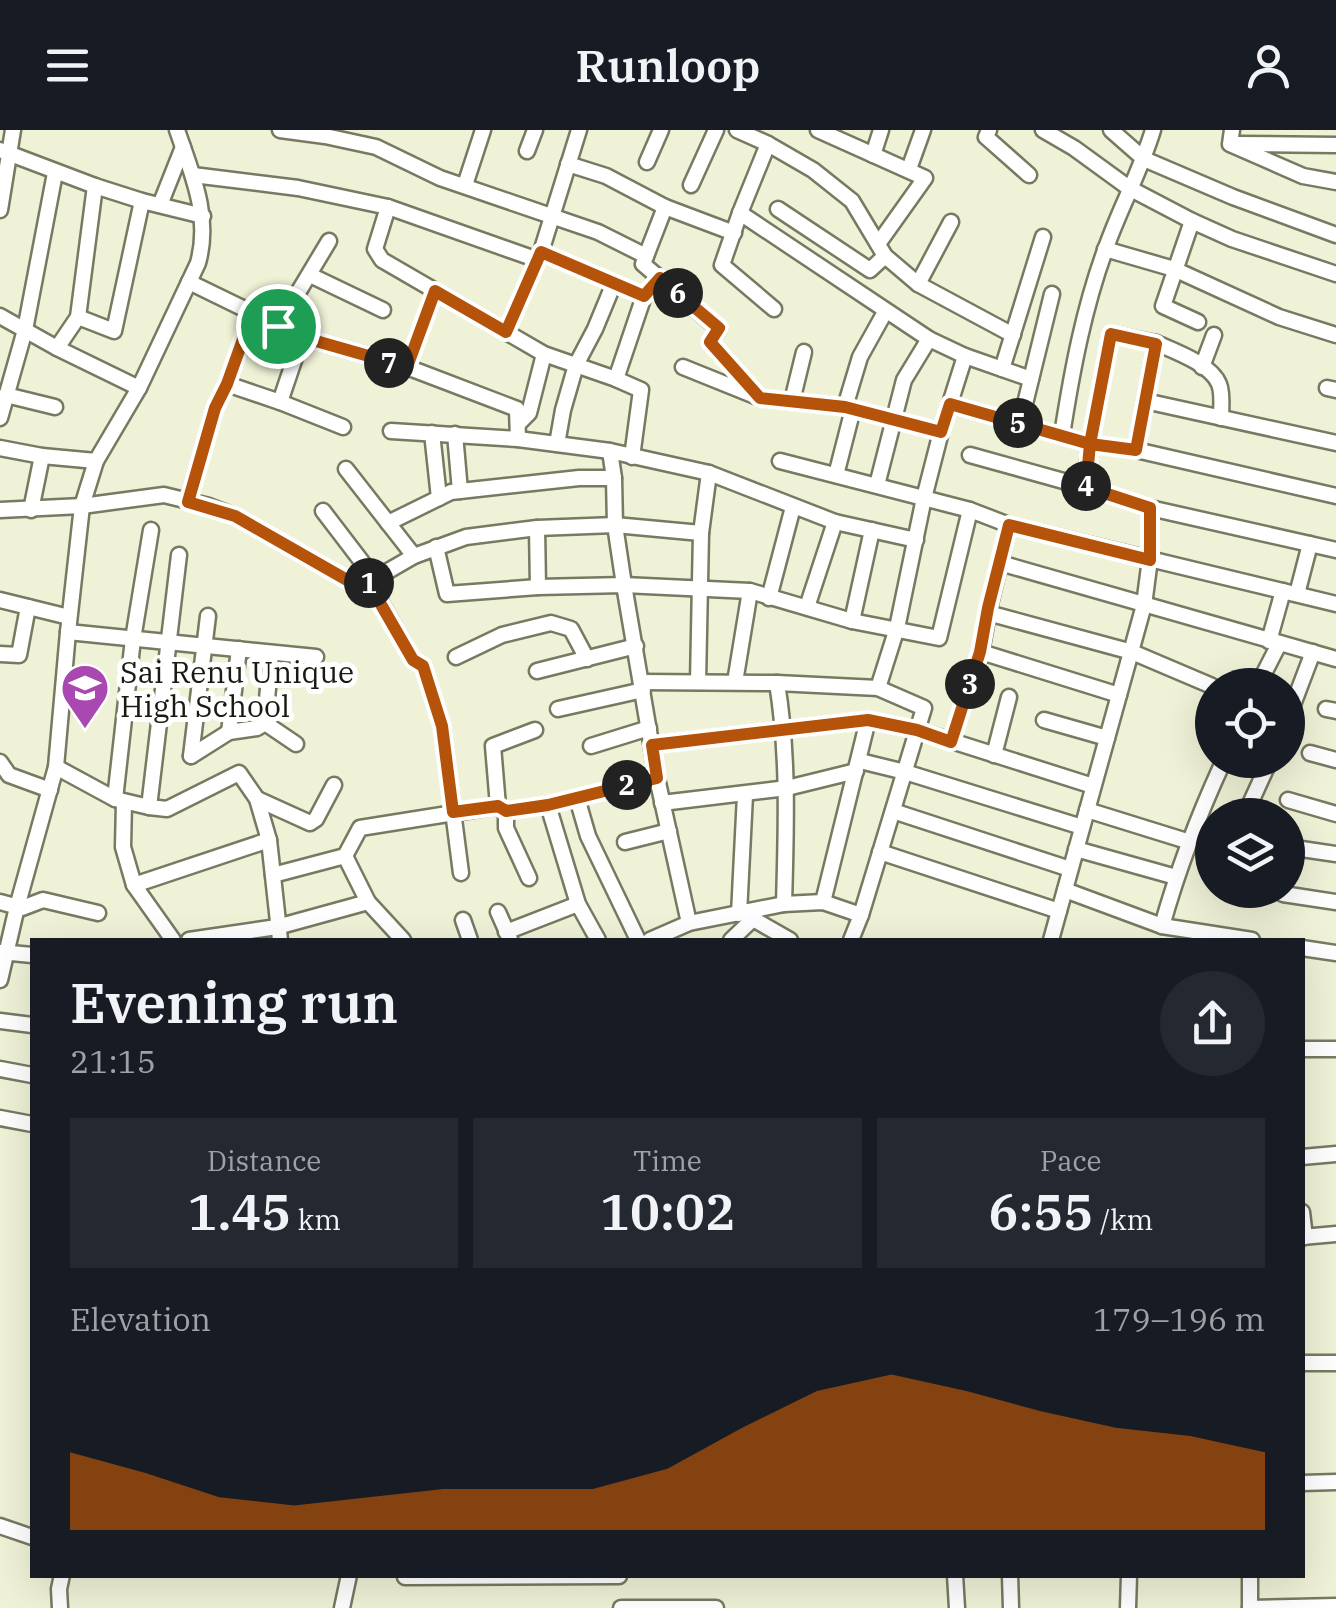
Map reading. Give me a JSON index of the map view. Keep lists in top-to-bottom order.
{
  "places": {
    "school or university": ["Sai Renu Unique High School"]
  },
  "page": {
    "header": "Runloop",
    "pins": [
      "6",
      "7",
      "5",
      "4",
      "1",
      "3",
      "2"
    ],
    "heading": ["Evening run", "21:15"],
    "stats": [
      ["Distance", "1.45 km"],
      ["Time", "10:02"],
      ["Pace", "6:55 /km"]
    ],
    "chart": ["Elevation", "179–196 m"]
  }
}
